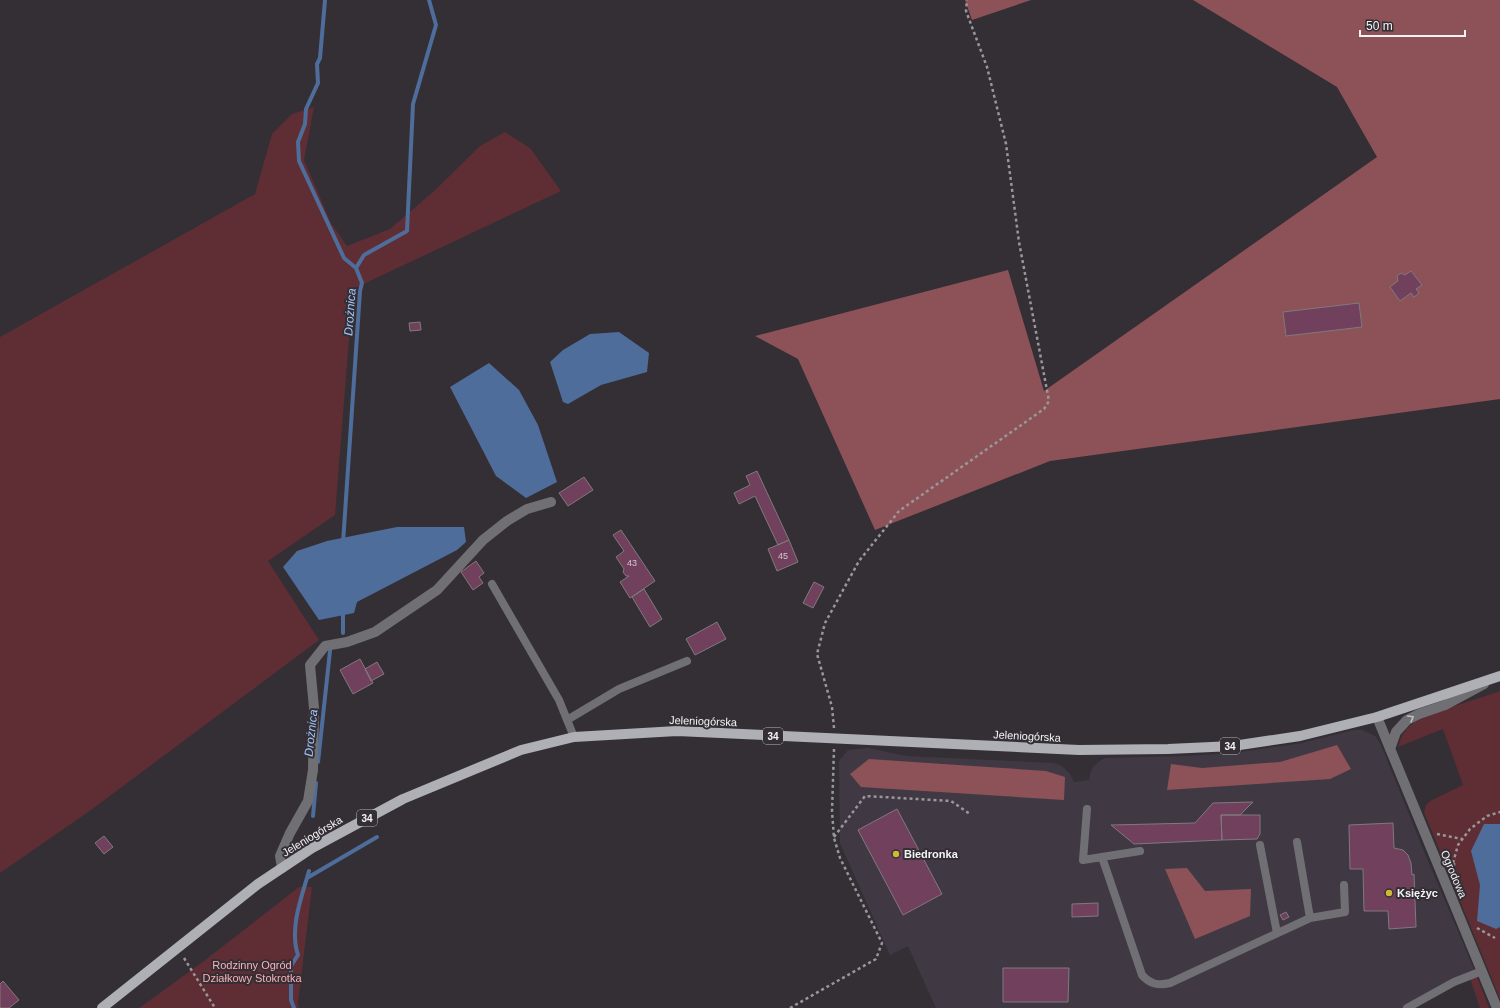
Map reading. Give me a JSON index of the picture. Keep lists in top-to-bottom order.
{
  "streets": {
    "main road": ["Jeleniogórska", "34"],
    "street": ["Ogrodowa"]
  },
  "crossings": [
    ["Jeleniogórska", "34"],
    ["Jeleniogórska", "Ogrodowa"],
    ["34", "Ogrodowa"]
  ],
  "water": ["Drożnica"],
  "parks": ["Rodzinny Ogród Działkowy Stokrotka"],
  "places": ["Biedronka", "Księżyc"],
  "house_numbers": ["45", "43"],
  "scale_bar": "50 m"
}
